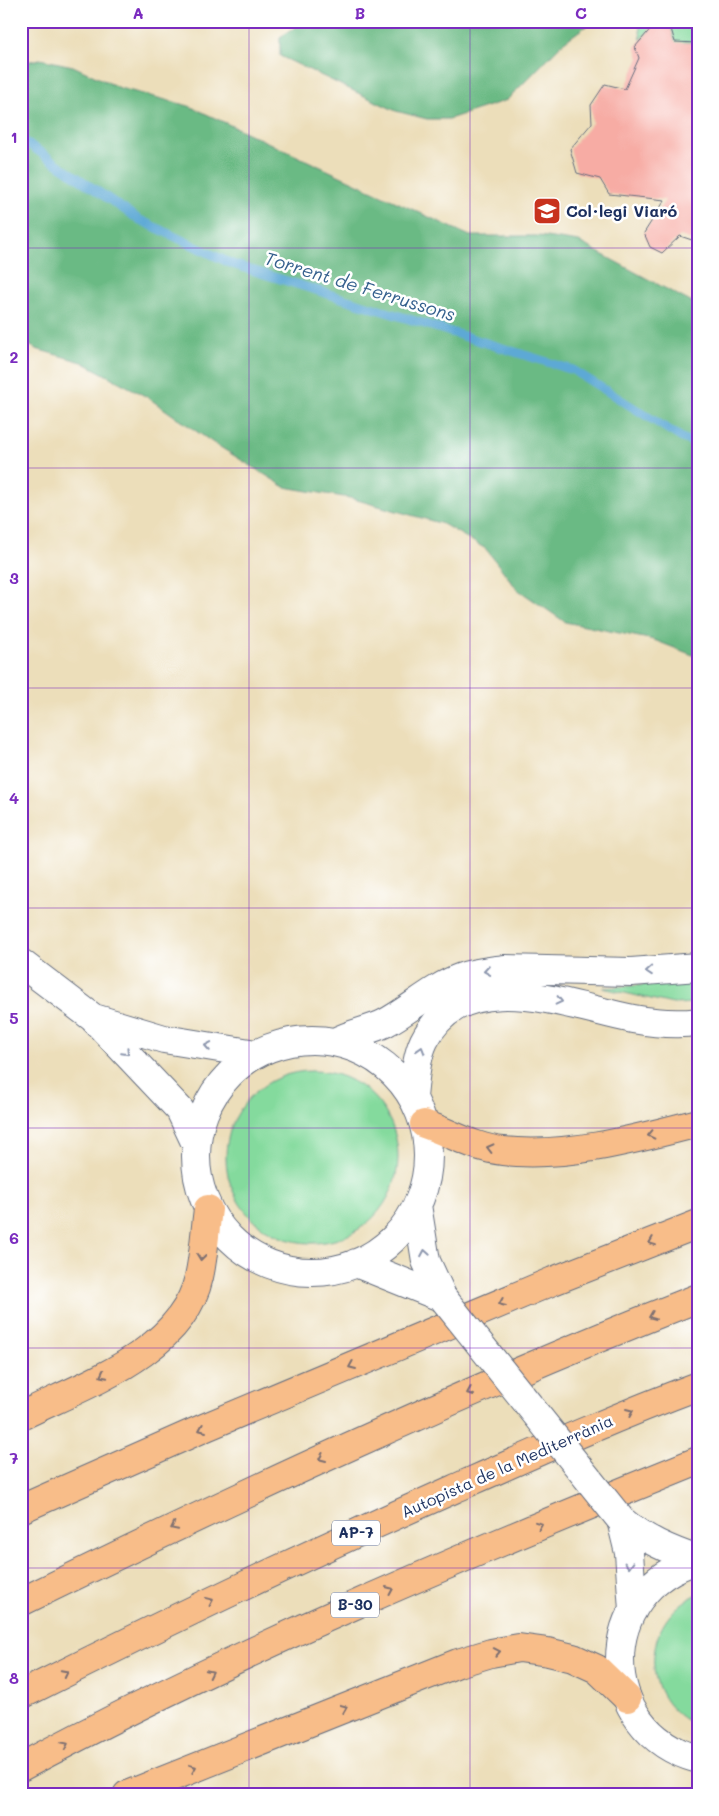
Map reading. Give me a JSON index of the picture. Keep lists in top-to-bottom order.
{
  "streets": {
    "highway": ["Autopista de la Mediterrània", "AP-7", "B-30"]
  },
  "water": ["Torrent de Ferrussons"],
  "places": {
    "school or university": ["Col·legi Viaró"]
  },
  "grid": {
    "columns": ["A", "B", "C"],
    "rows": [
      "1",
      "2",
      "3",
      "4",
      "5",
      "6",
      "7",
      "8"
    ]
  }
}
